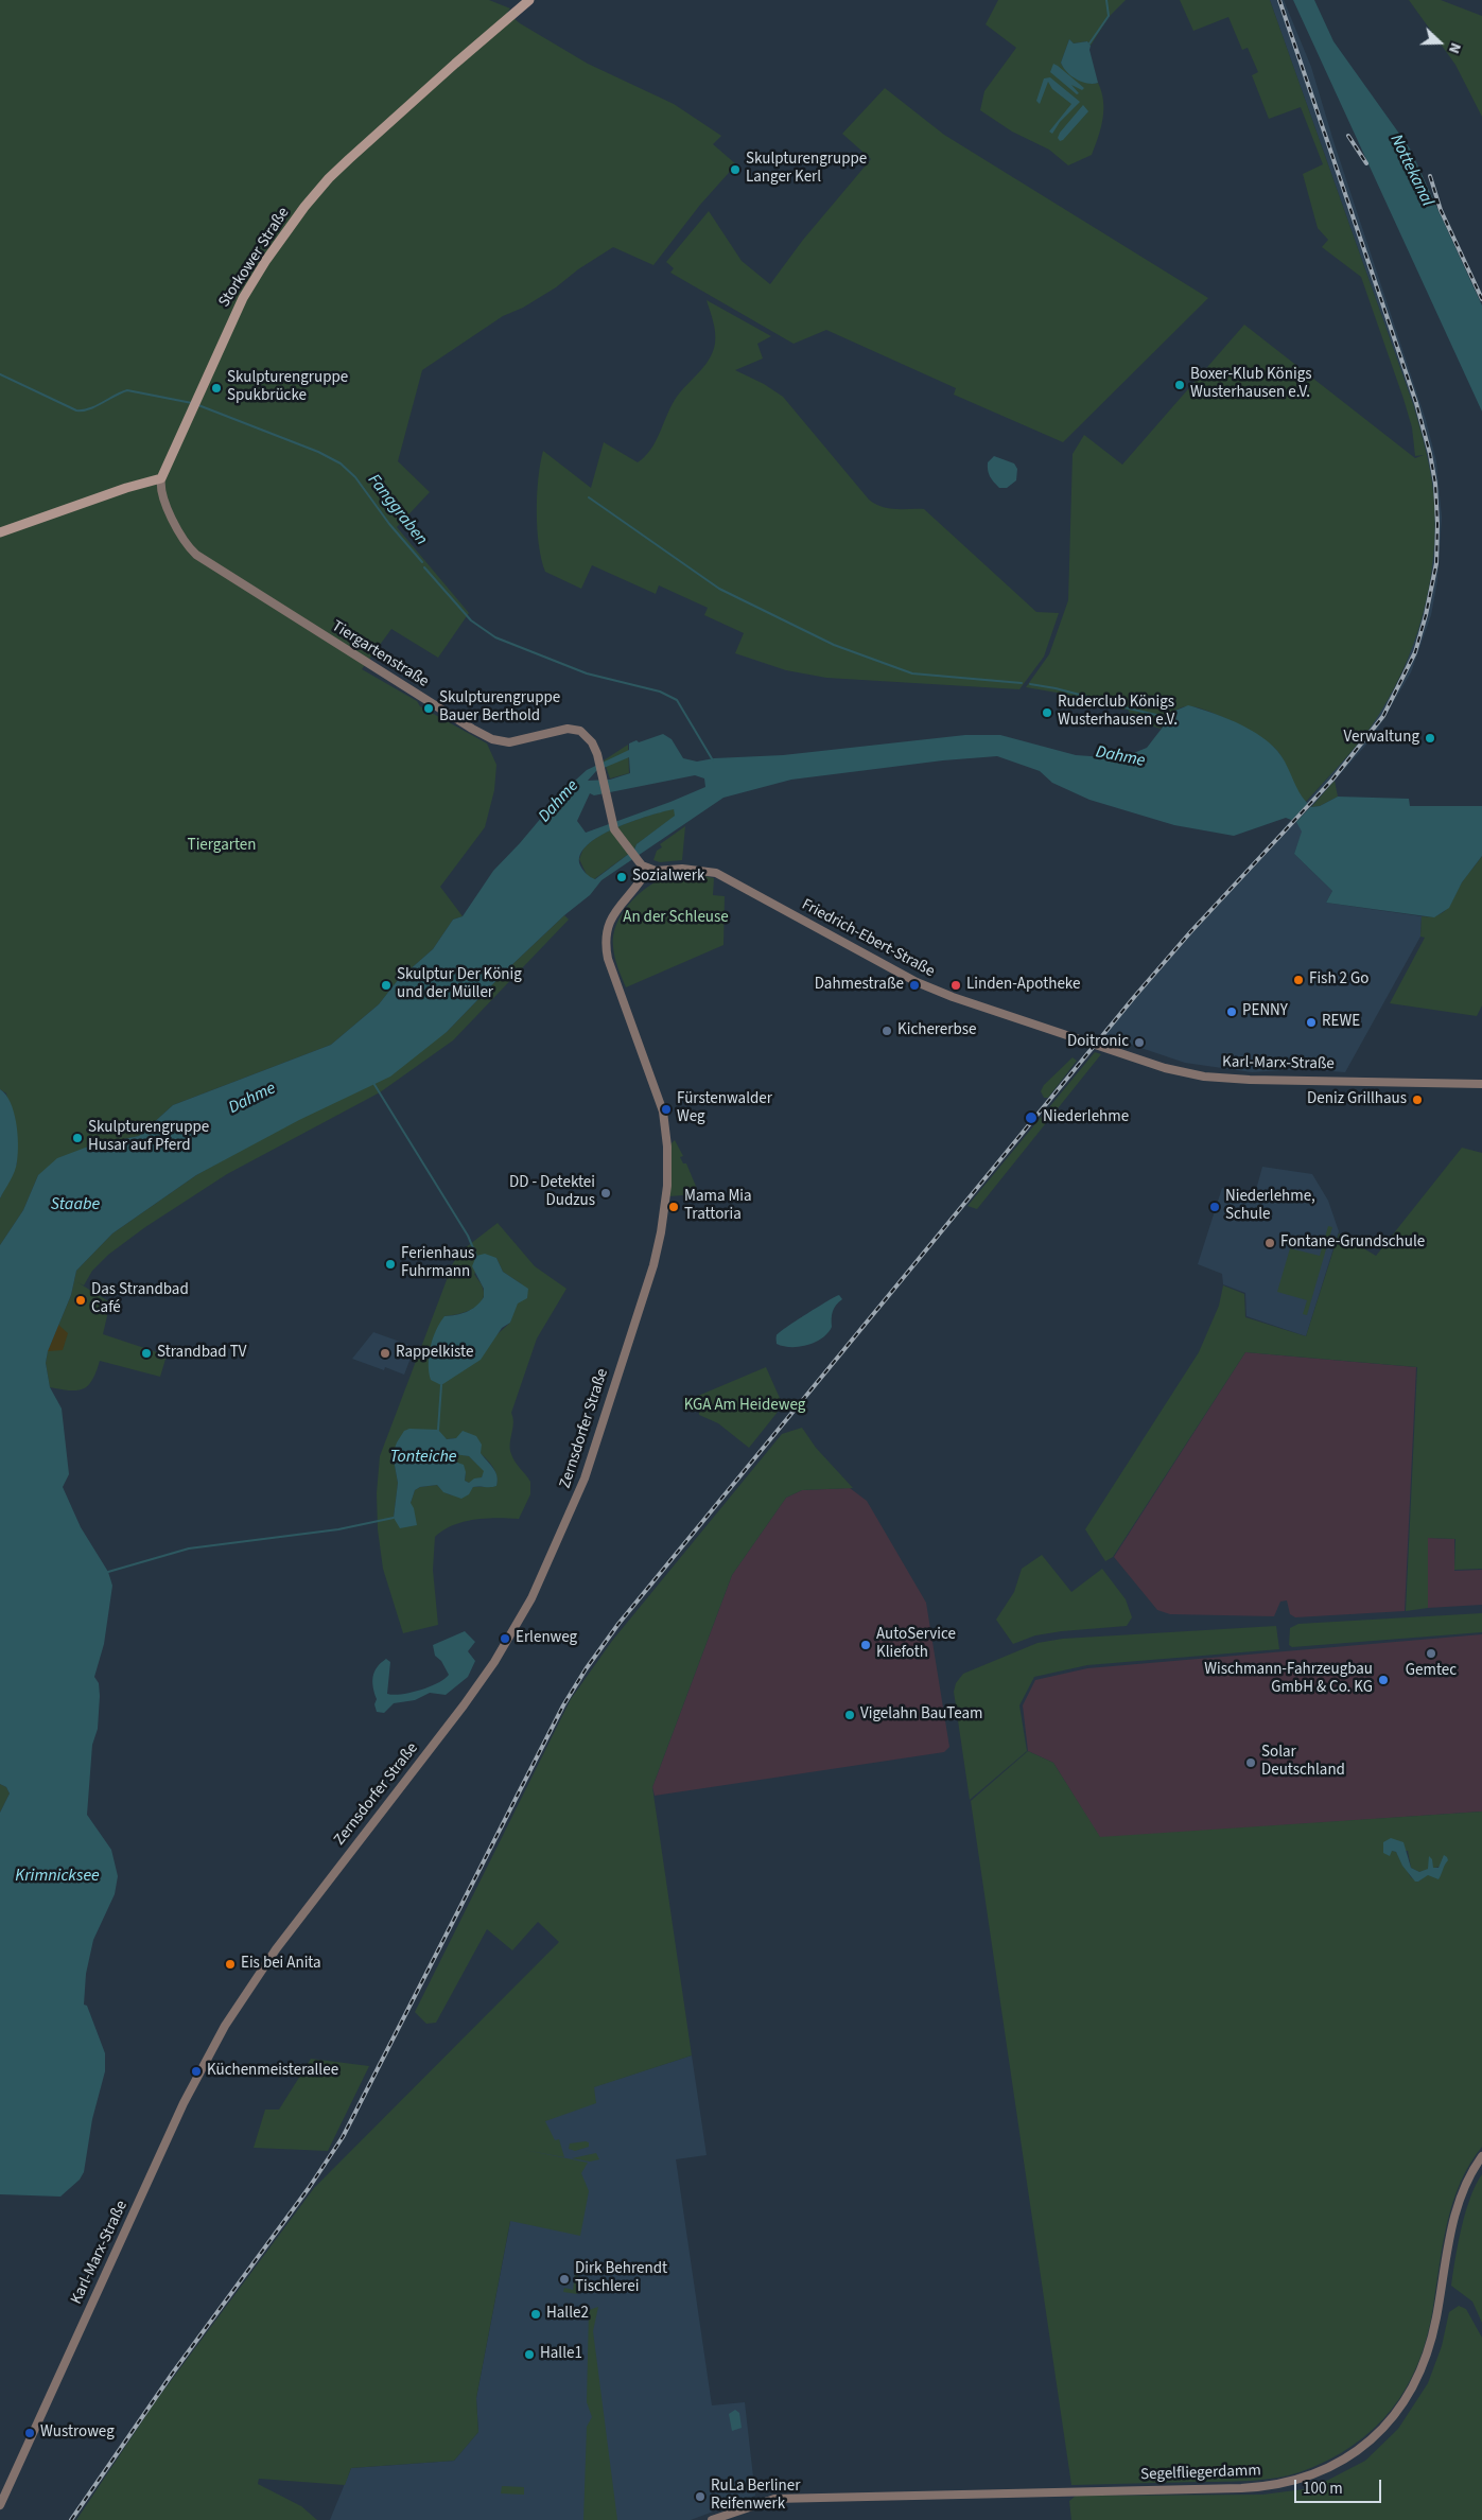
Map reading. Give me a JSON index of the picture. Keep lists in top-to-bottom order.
{
  "streets": {
    "main road": ["Storkower Straße"],
    "street": [
      "Tiergartenstraße",
      "Friedrich-Ebert-Straße",
      "Karl-Marx-Straße",
      "Zernsdorfer Straße",
      "Segelfliegerdamm"
    ]
  },
  "crossings": [
    ["Storkower Straße", "Tiergartenstraße"],
    ["Tiergartenstraße", "Friedrich-Ebert-Straße"],
    ["Tiergartenstraße", "Zernsdorfer Straße"],
    ["Friedrich-Ebert-Straße", "Karl-Marx-Straße"],
    ["Friedrich-Ebert-Straße", "Zernsdorfer Straße"],
    ["Karl-Marx-Straße", "Zernsdorfer Straße"]
  ],
  "water": [
    "Nottekanal",
    "Fanggraben",
    "Dahme",
    "Staabe",
    "Tonteiche",
    "Krimnicksee"
  ],
  "parks": ["Tiergarten", "An der Schleuse", "KGA Am Heideweg"],
  "places": [
    "Skulpturengruppe Langer Kerl",
    "Boxer-Klub Königs Wusterhausen e.V.",
    "Skulpturengruppe Spukbrücke",
    "Skulpturengruppe Bauer Berthold",
    "Ruderclub Königs Wusterhausen e.V.",
    "Verwaltung",
    "Sozialwerk",
    "Fish 2 Go",
    "Skulptur Der König und der Müller",
    "Dahmestraße",
    "Linden-Apotheke",
    "PENNY",
    "REWE",
    "Kichererbse",
    "Doitronic",
    "Deniz Grillhaus",
    "Fürstenwalder Weg",
    "Niederlehme",
    "Skulpturengruppe Husar auf Pferd",
    "DD - Detektei Dudzus",
    "Mama Mia Trattoria",
    "Niederlehme, Schule",
    "Fontane-Grundschule",
    "Ferienhaus Fuhrmann",
    "Das Strandbad Café",
    "Strandbad TV",
    "Rappelkiste",
    "Erlenweg",
    "AutoService Kliefoth",
    "Gemtec",
    "Wischmann-Fahrzeugbau GmbH & Co. KG",
    "Vigelahn BauTeam",
    "Solar Deutschland",
    "Eis bei Anita",
    "Küchenmeisterallee",
    "Dirk Behrendt Tischlerei",
    "Halle2",
    "Halle1",
    "Wustroweg",
    "RuLa Berliner Reifenwerk"
  ],
  "scale_bar": "100 m",
  "north": "right"
}
